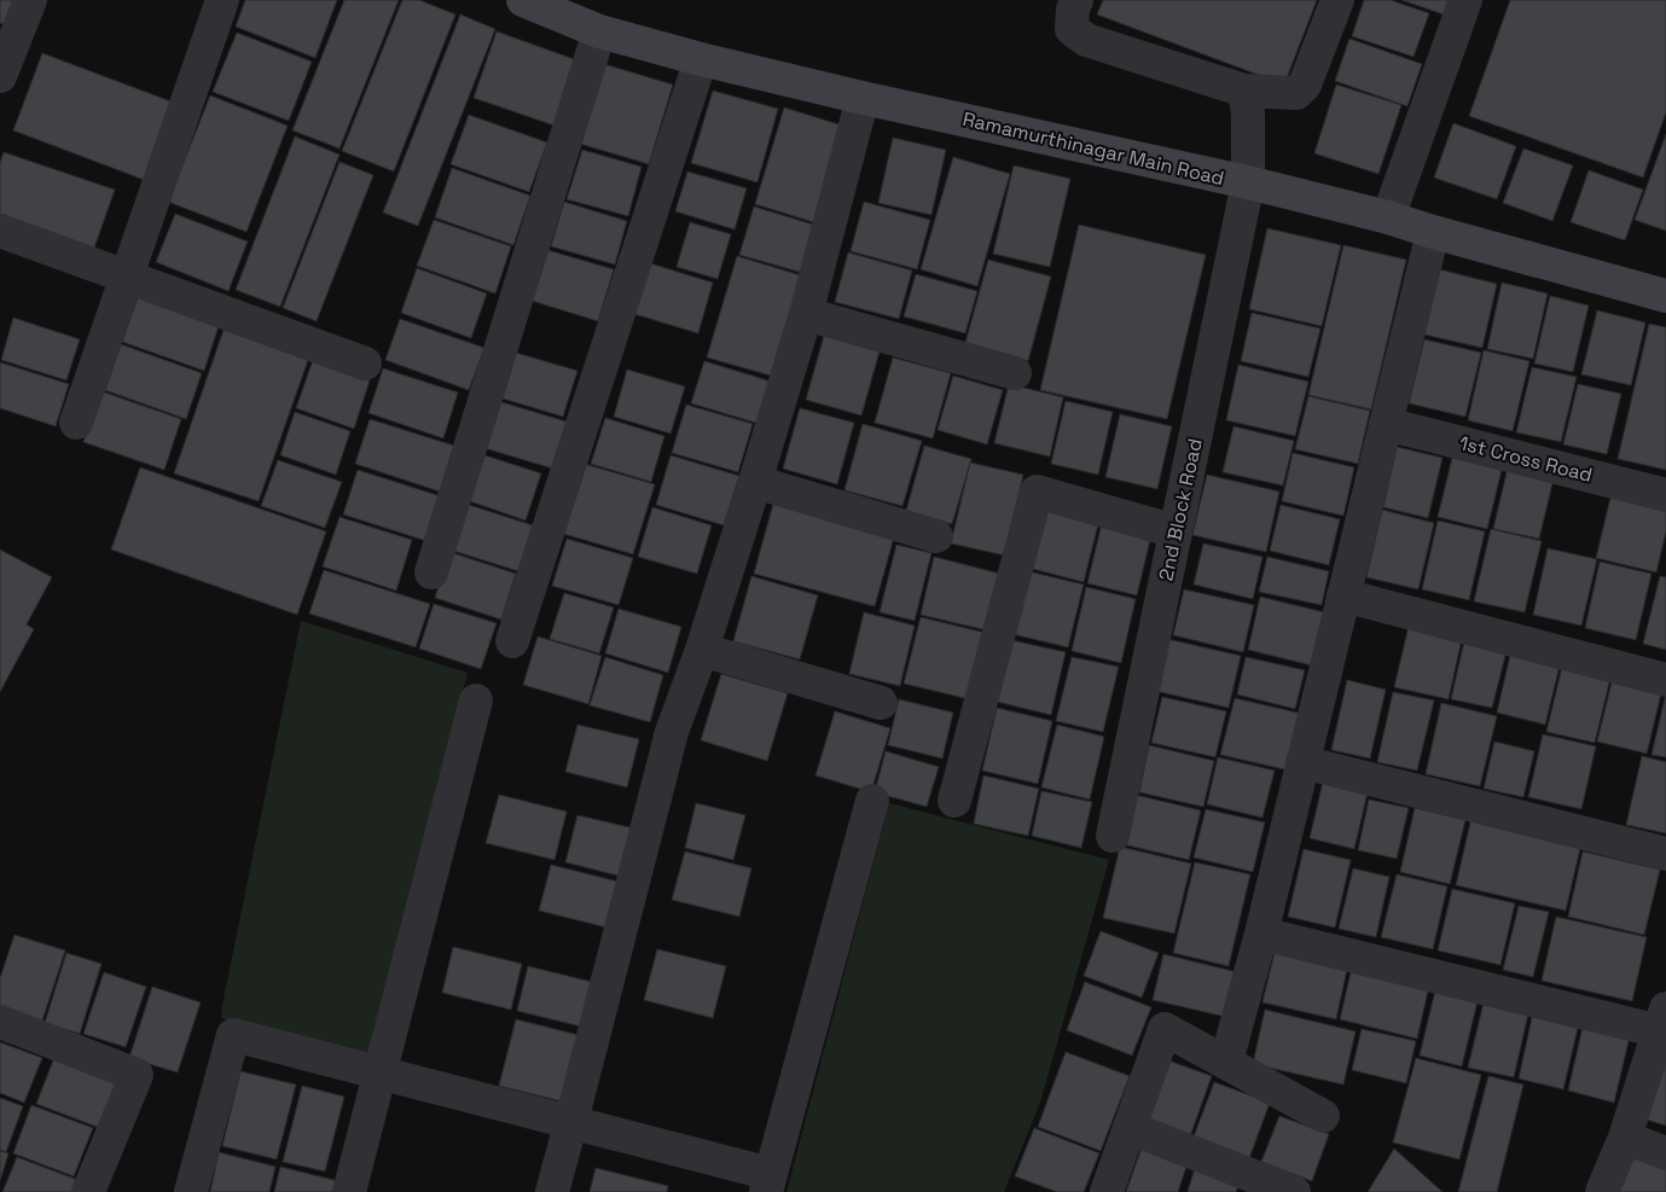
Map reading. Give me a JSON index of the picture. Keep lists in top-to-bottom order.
{
  "streets": {
    "main road": ["Ramamurthinagar Main Road"],
    "street": ["1st Cross Road", "2nd Block Road"]
  },
  "crossings": [
    ["Ramamurthinagar Main Road", "2nd Block Road"]
  ]
}
